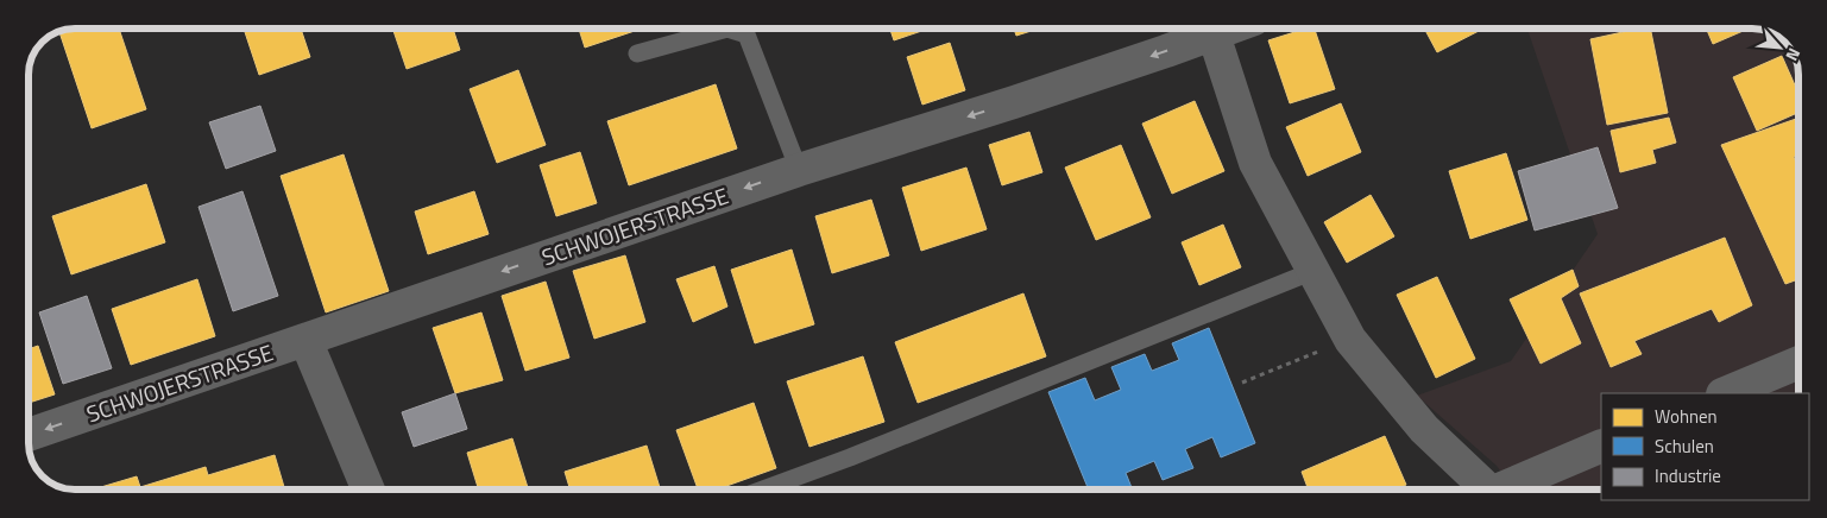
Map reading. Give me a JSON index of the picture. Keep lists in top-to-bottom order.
{
  "streets": {
    "street": ["SCHWOJERSTRASSE"]
  },
  "one_way": ["SCHWOJERSTRASSE"],
  "legend": ["Wohnen", "Schulen", "Industrie"],
  "north": "bottom right"
}
